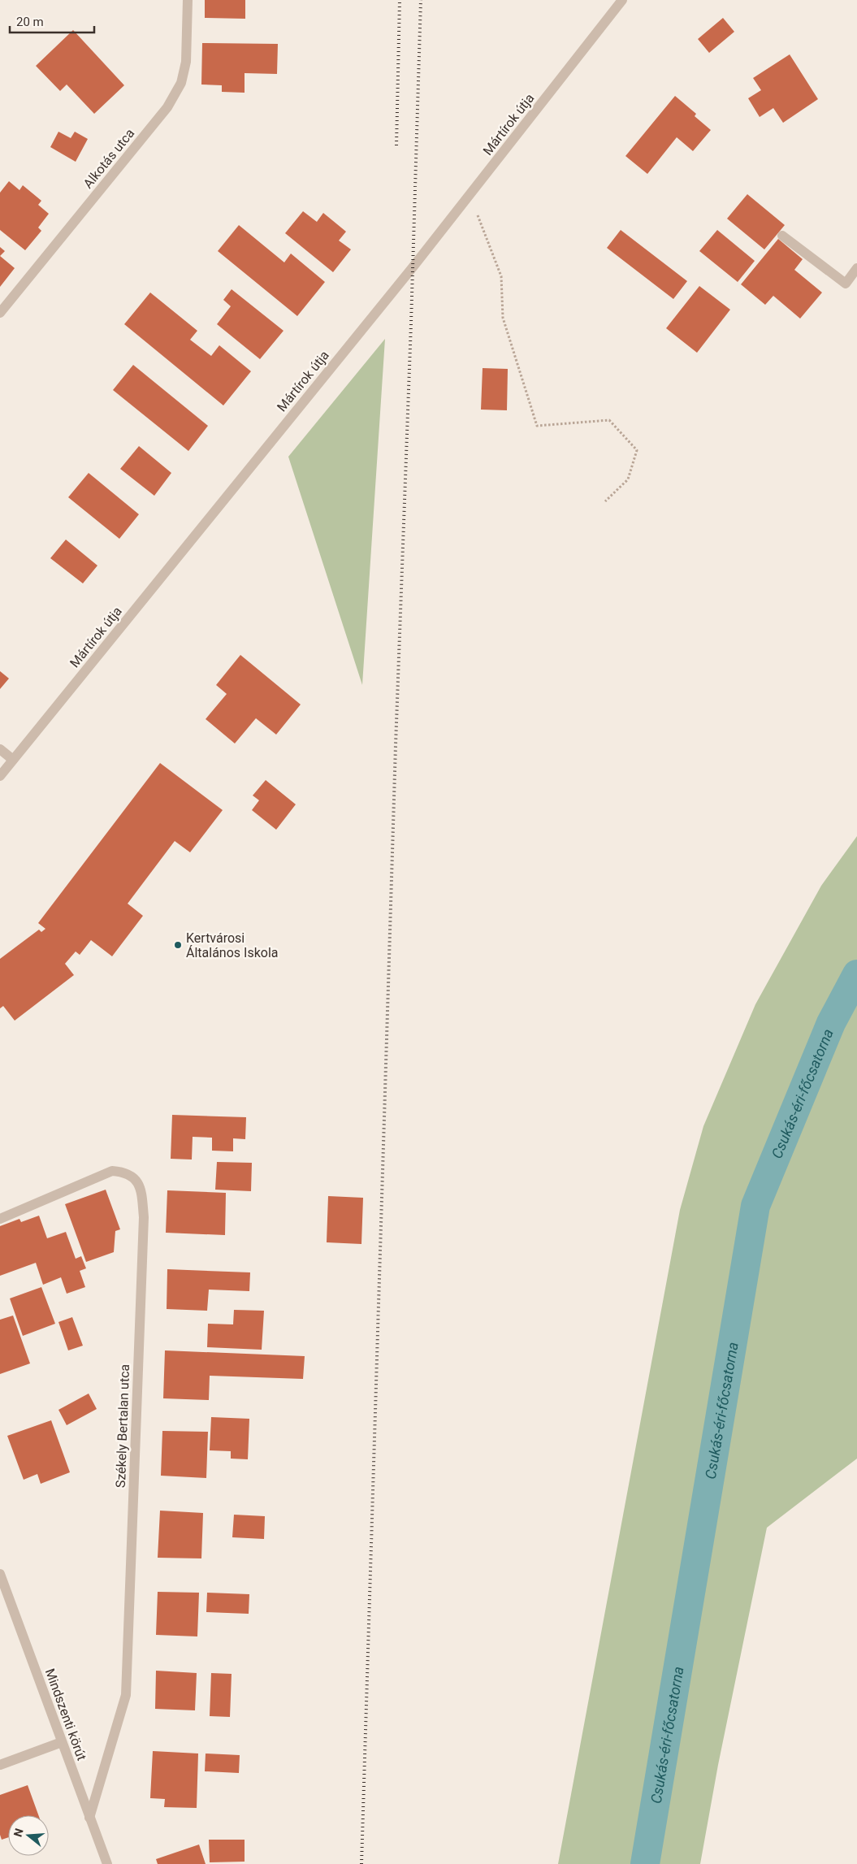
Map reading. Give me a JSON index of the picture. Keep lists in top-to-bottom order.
{
  "streets": {
    "street": [
      "Mártírok útja",
      "Alkotás utca",
      "Székely Bertalan utca",
      "Mindszenti körút"
    ]
  },
  "crossings": [
    ["Székely Bertalan utca", "Mindszenti körút"]
  ],
  "water": ["Csukás-éri-főcsatorna"],
  "places": ["Kertvárosi Általános Iskola"],
  "scale_bar": "20 m",
  "north": "left"
}
